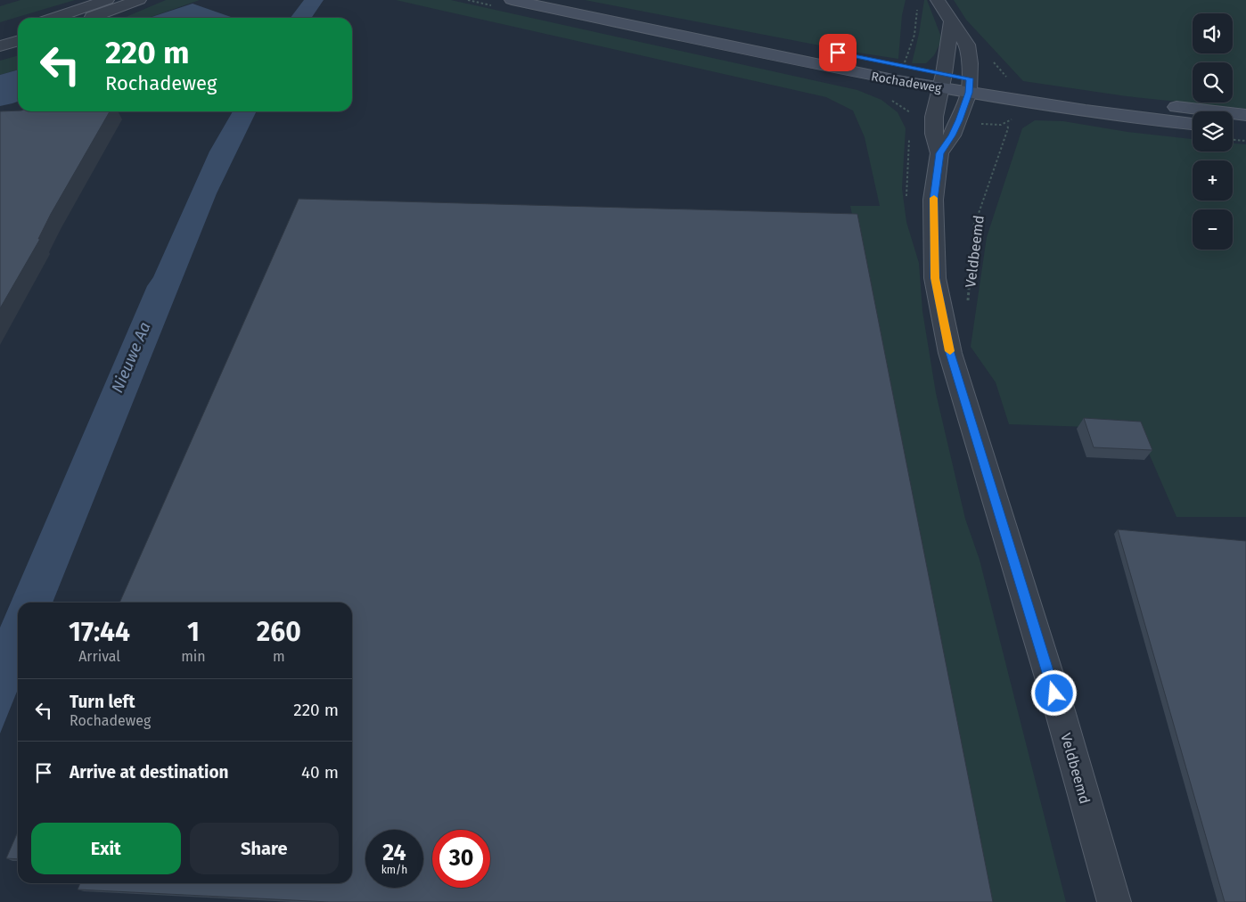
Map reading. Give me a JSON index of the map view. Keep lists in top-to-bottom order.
{
  "streets": {
    "main road": ["Rochadeweg"],
    "street": ["Veldbeemd"]
  },
  "crossings": [
    ["Rochadeweg", "Veldbeemd"]
  ],
  "water": ["Nieuwe Aa"],
  "page": {
    "map_buttons": ["+", "−"],
    "turn": ["220 m", "Rochadeweg"],
    "eta": [
      "17:44",
      "Arrival",
      "1",
      "min",
      "260",
      "m"
    ],
    "list": [
      {
        "name": "Turn left",
        "note": "Rochadeweg",
        "value": "220 m"
      },
      {
        "name": "Arrive at destination",
        "value": "40 m"
      }
    ],
    "buttons": ["Exit", "Share"],
    "speed": "24 km/h",
    "limit": "30"
  }
}
